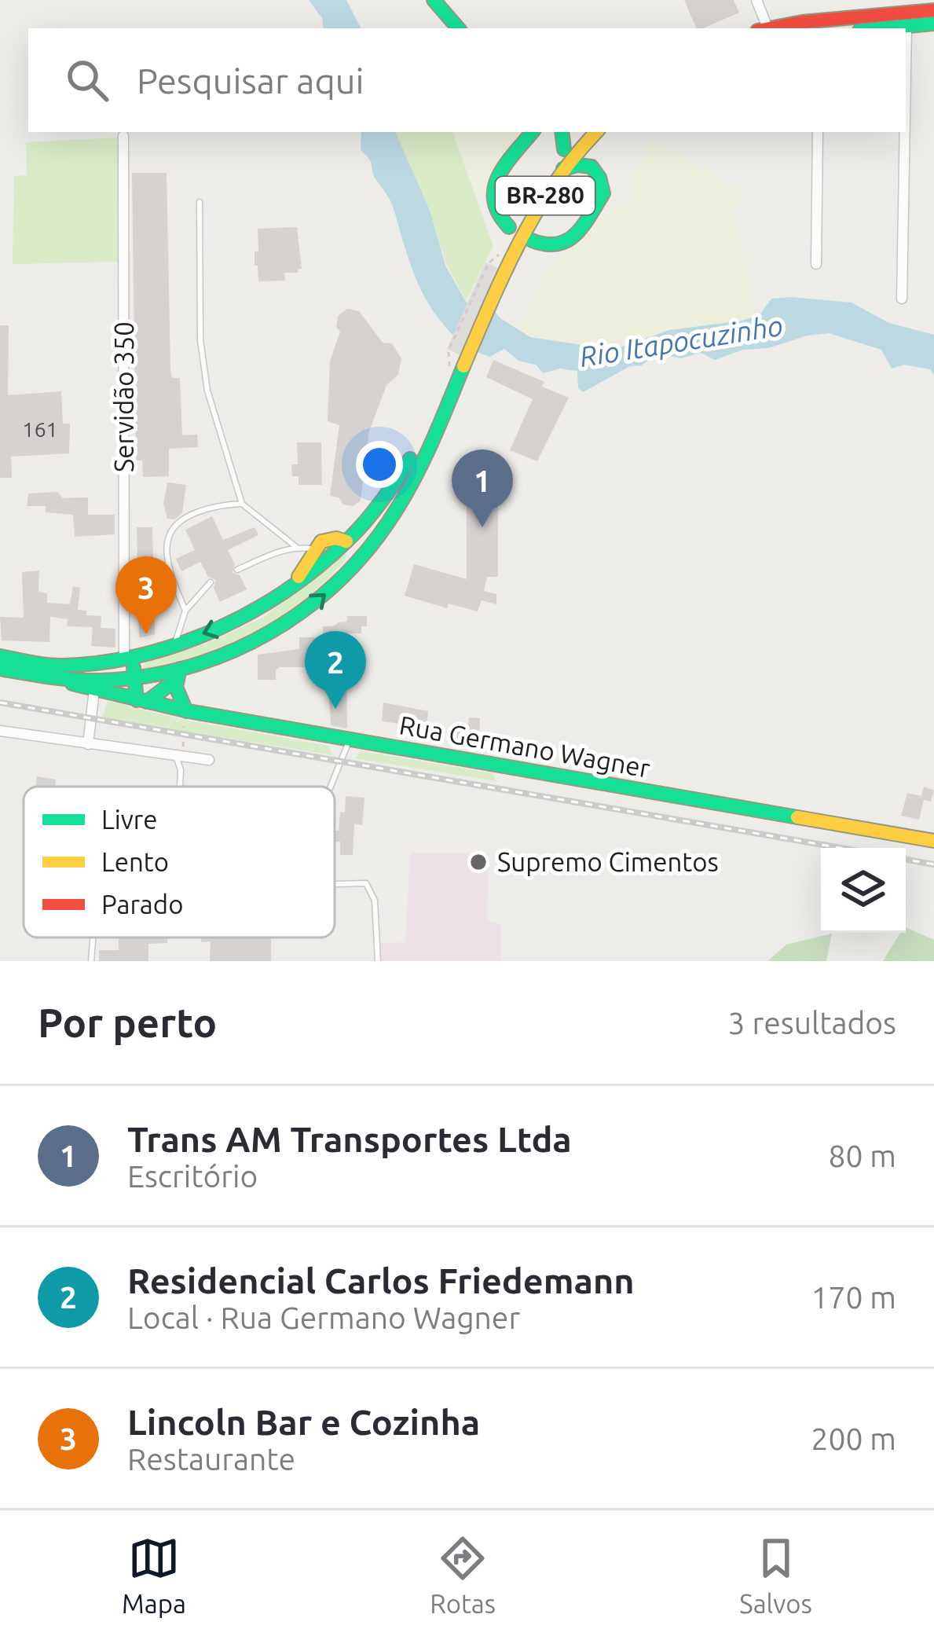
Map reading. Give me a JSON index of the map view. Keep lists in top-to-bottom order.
{
  "streets": {
    "main road": ["BR-280", "Rua Germano Wagner"],
    "street": ["Servidão 350"]
  },
  "crossings": [
    ["BR-280", "Servidão 350"],
    ["BR-280", "Rua Germano Wagner"]
  ],
  "water": ["Rio Itapocuzinho"],
  "places": ["Supremo Cimentos"],
  "house_numbers": ["161"],
  "legend": ["Livre", "Lento", "Parado"],
  "page": {
    "search": "Pesquisar aqui",
    "pins": ["1", "3", "2"],
    "heading": ["Por perto", "3 resultados"],
    "list": [
      {
        "mark": "1",
        "name": "Trans AM Transportes Ltda",
        "note": "Escritório",
        "value": "80 m"
      },
      {
        "mark": "2",
        "name": "Residencial Carlos Friedemann",
        "note": "Local · Rua Germano Wagner",
        "value": "170 m"
      },
      {
        "mark": "3",
        "name": "Lincoln Bar e Cozinha",
        "note": "Restaurante",
        "value": "200 m"
      }
    ],
    "nav": ["Mapa", "Rotas", "Salvos"]
  }
}
